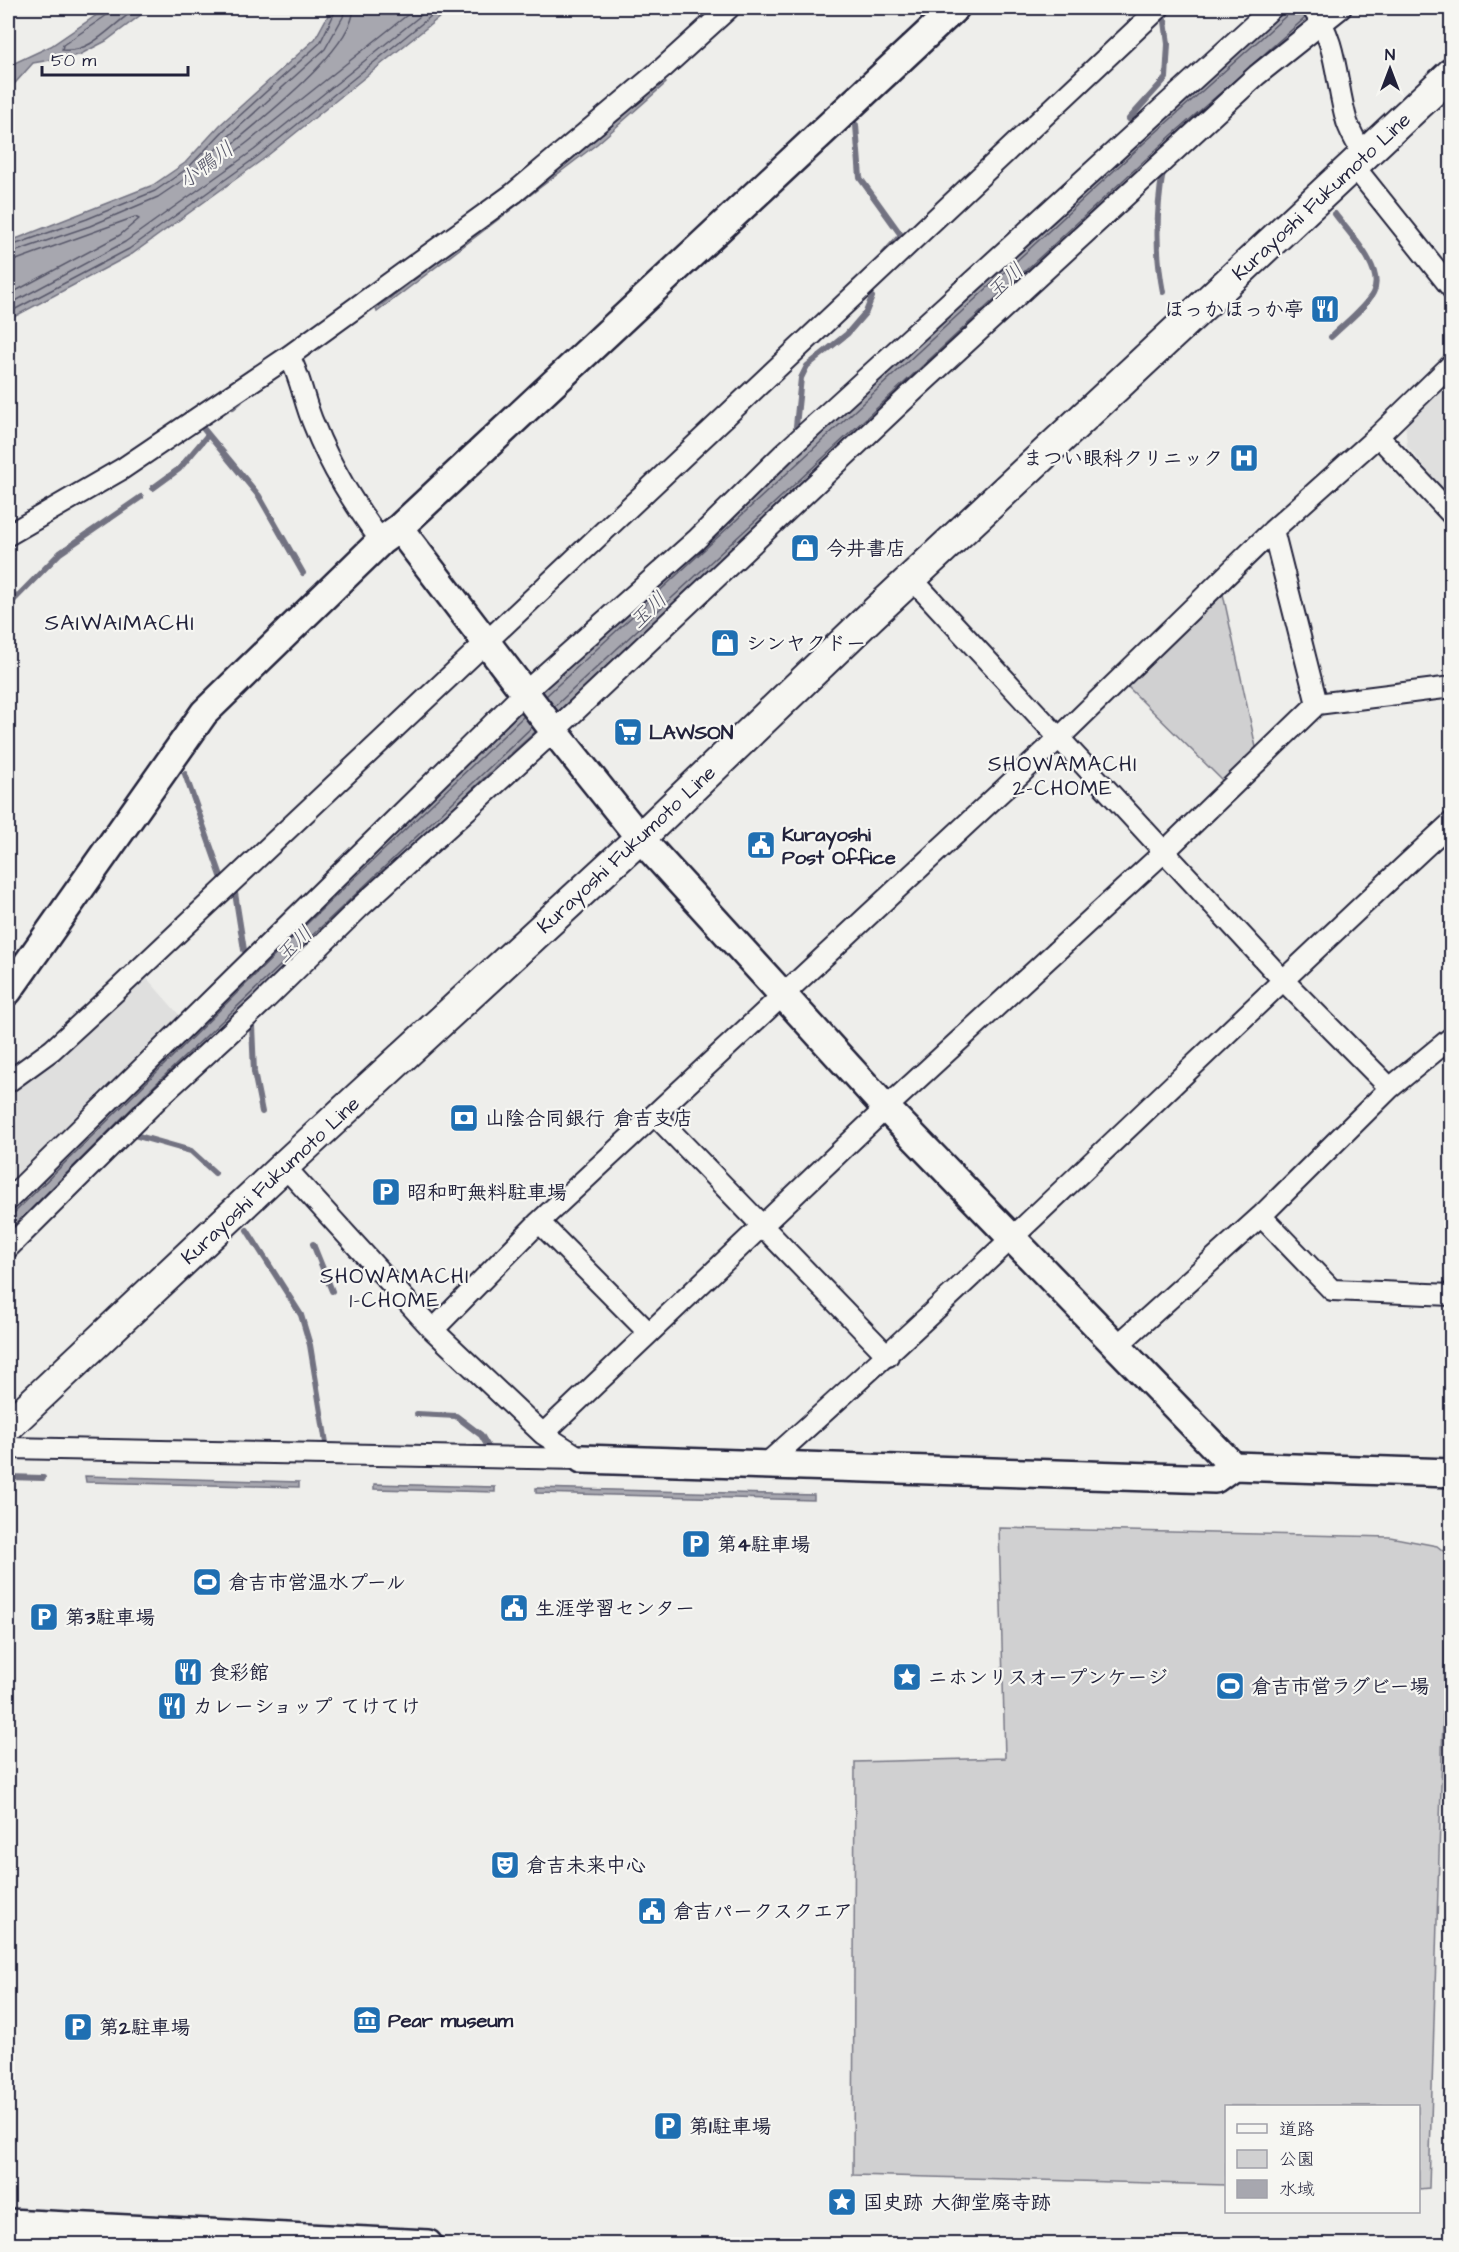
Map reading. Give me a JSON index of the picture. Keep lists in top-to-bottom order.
{
  "streets": {
    "main road": ["Kurayoshi Fukumoto Line"]
  },
  "districts": ["SAIWAIMACHI", "SHOWAMACHI 2-CHOME", "SHOWAMACHI 1-CHOME"],
  "water": ["小鴨川", "玉川"],
  "places": {
    "restaurant": ["ほっかほっか亭", "食彩館", "カレーショップ てけてけ"],
    "hospital": ["まつい眼科クリニック"],
    "shop": ["今井書店", "シンヤクドー"],
    "supermarket": ["LAWSON"],
    "public building": ["Kurayoshi Post Office", "生涯学習センター", "倉吉パークスクエア"],
    "bank": ["山陰合同銀行 倉吉支店"],
    "parking": [
      "昭和町無料駐車場",
      "第4駐車場",
      "第3駐車場",
      "第2駐車場",
      "第1駐車場"
    ],
    "sports": ["倉吉市営温水プール", "倉吉市営ラグビー場"],
    "place": ["ニホンリスオープンケージ", "国史跡 大御堂廃寺跡"],
    "theatre": ["倉吉未来中心"],
    "museum": ["Pear museum"]
  },
  "legend": ["道路", "公園", "水域"],
  "scale_bar": "50 m",
  "north": "top"
}
